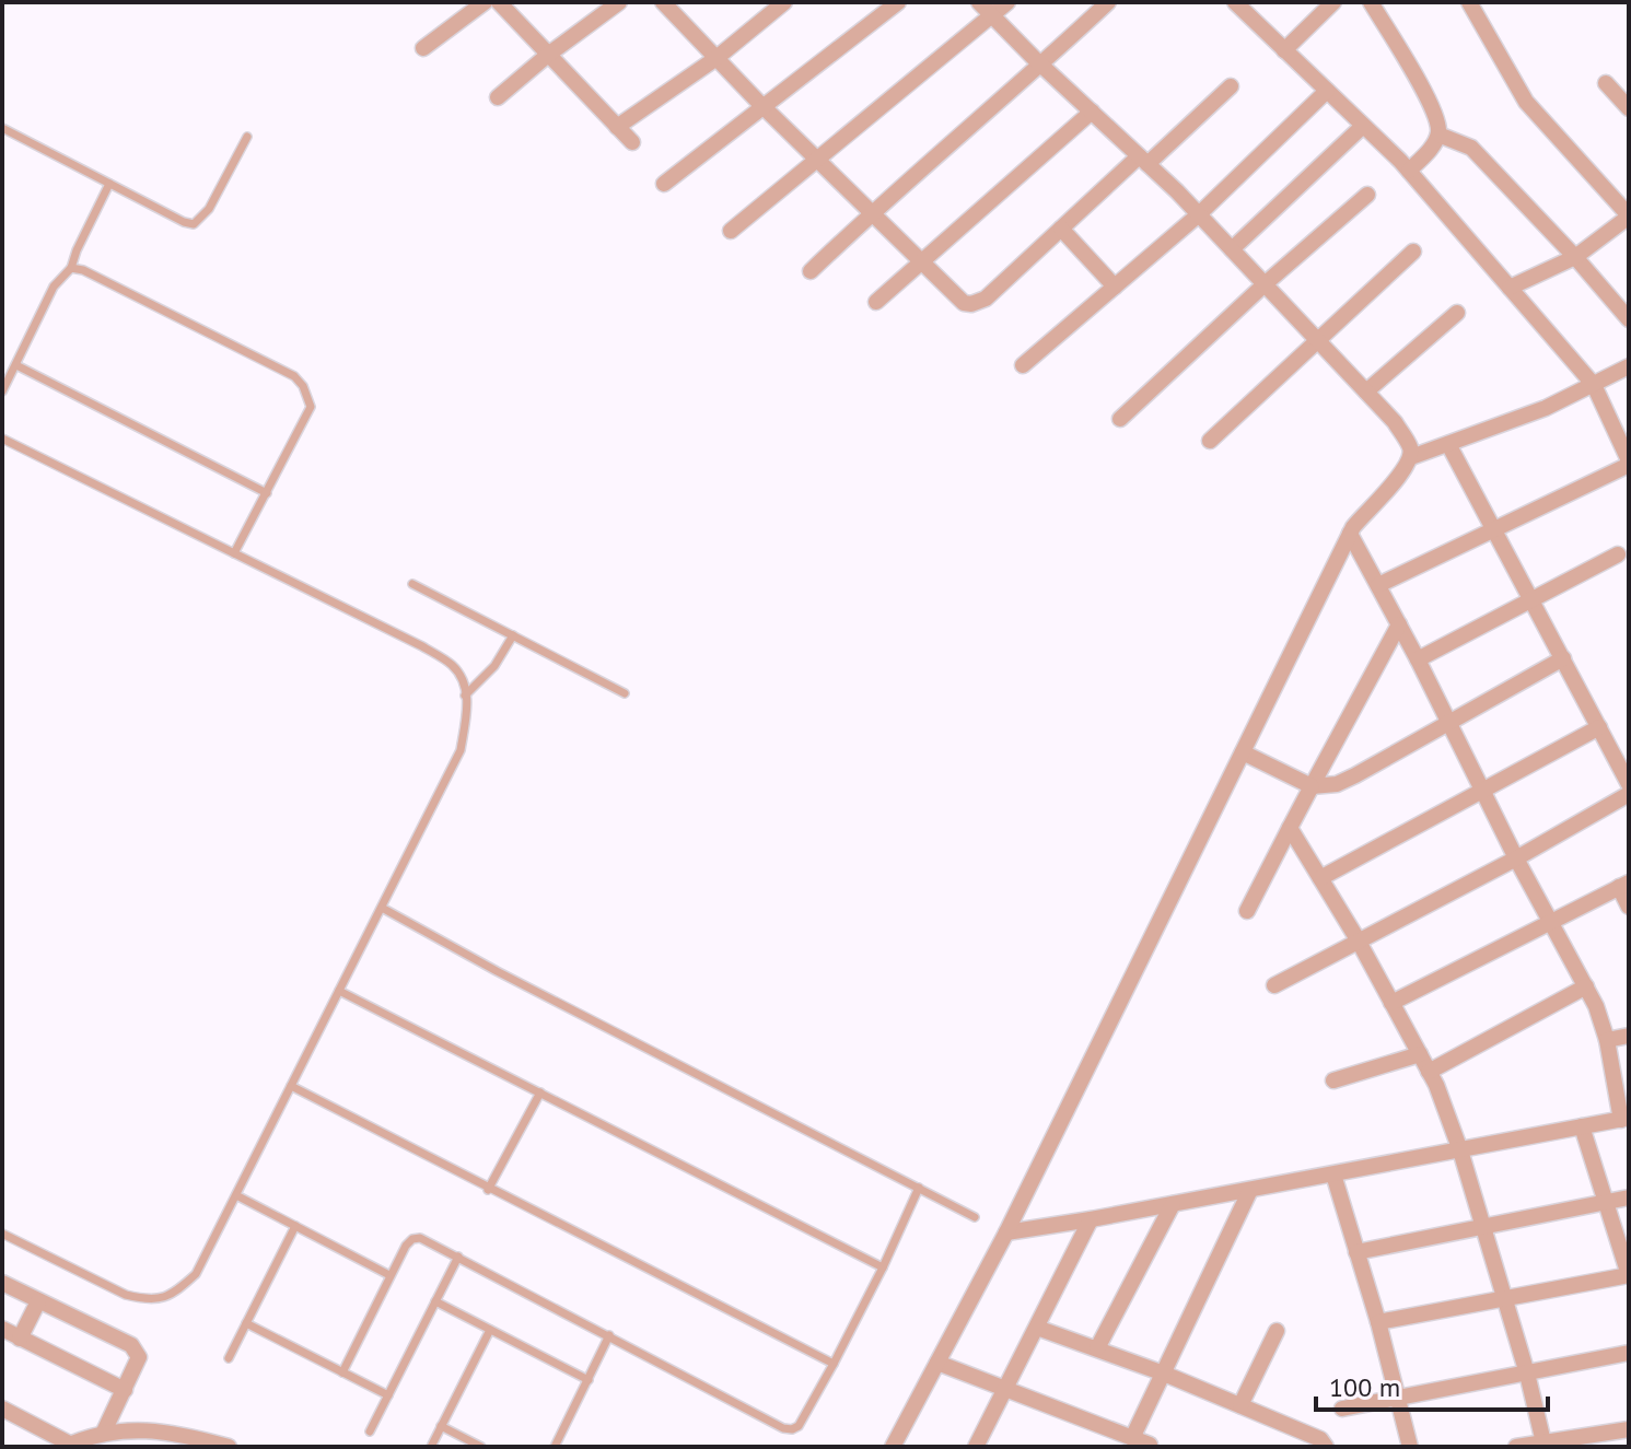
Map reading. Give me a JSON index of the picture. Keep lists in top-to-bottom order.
{
  "scale_bar": "100 m"
}
